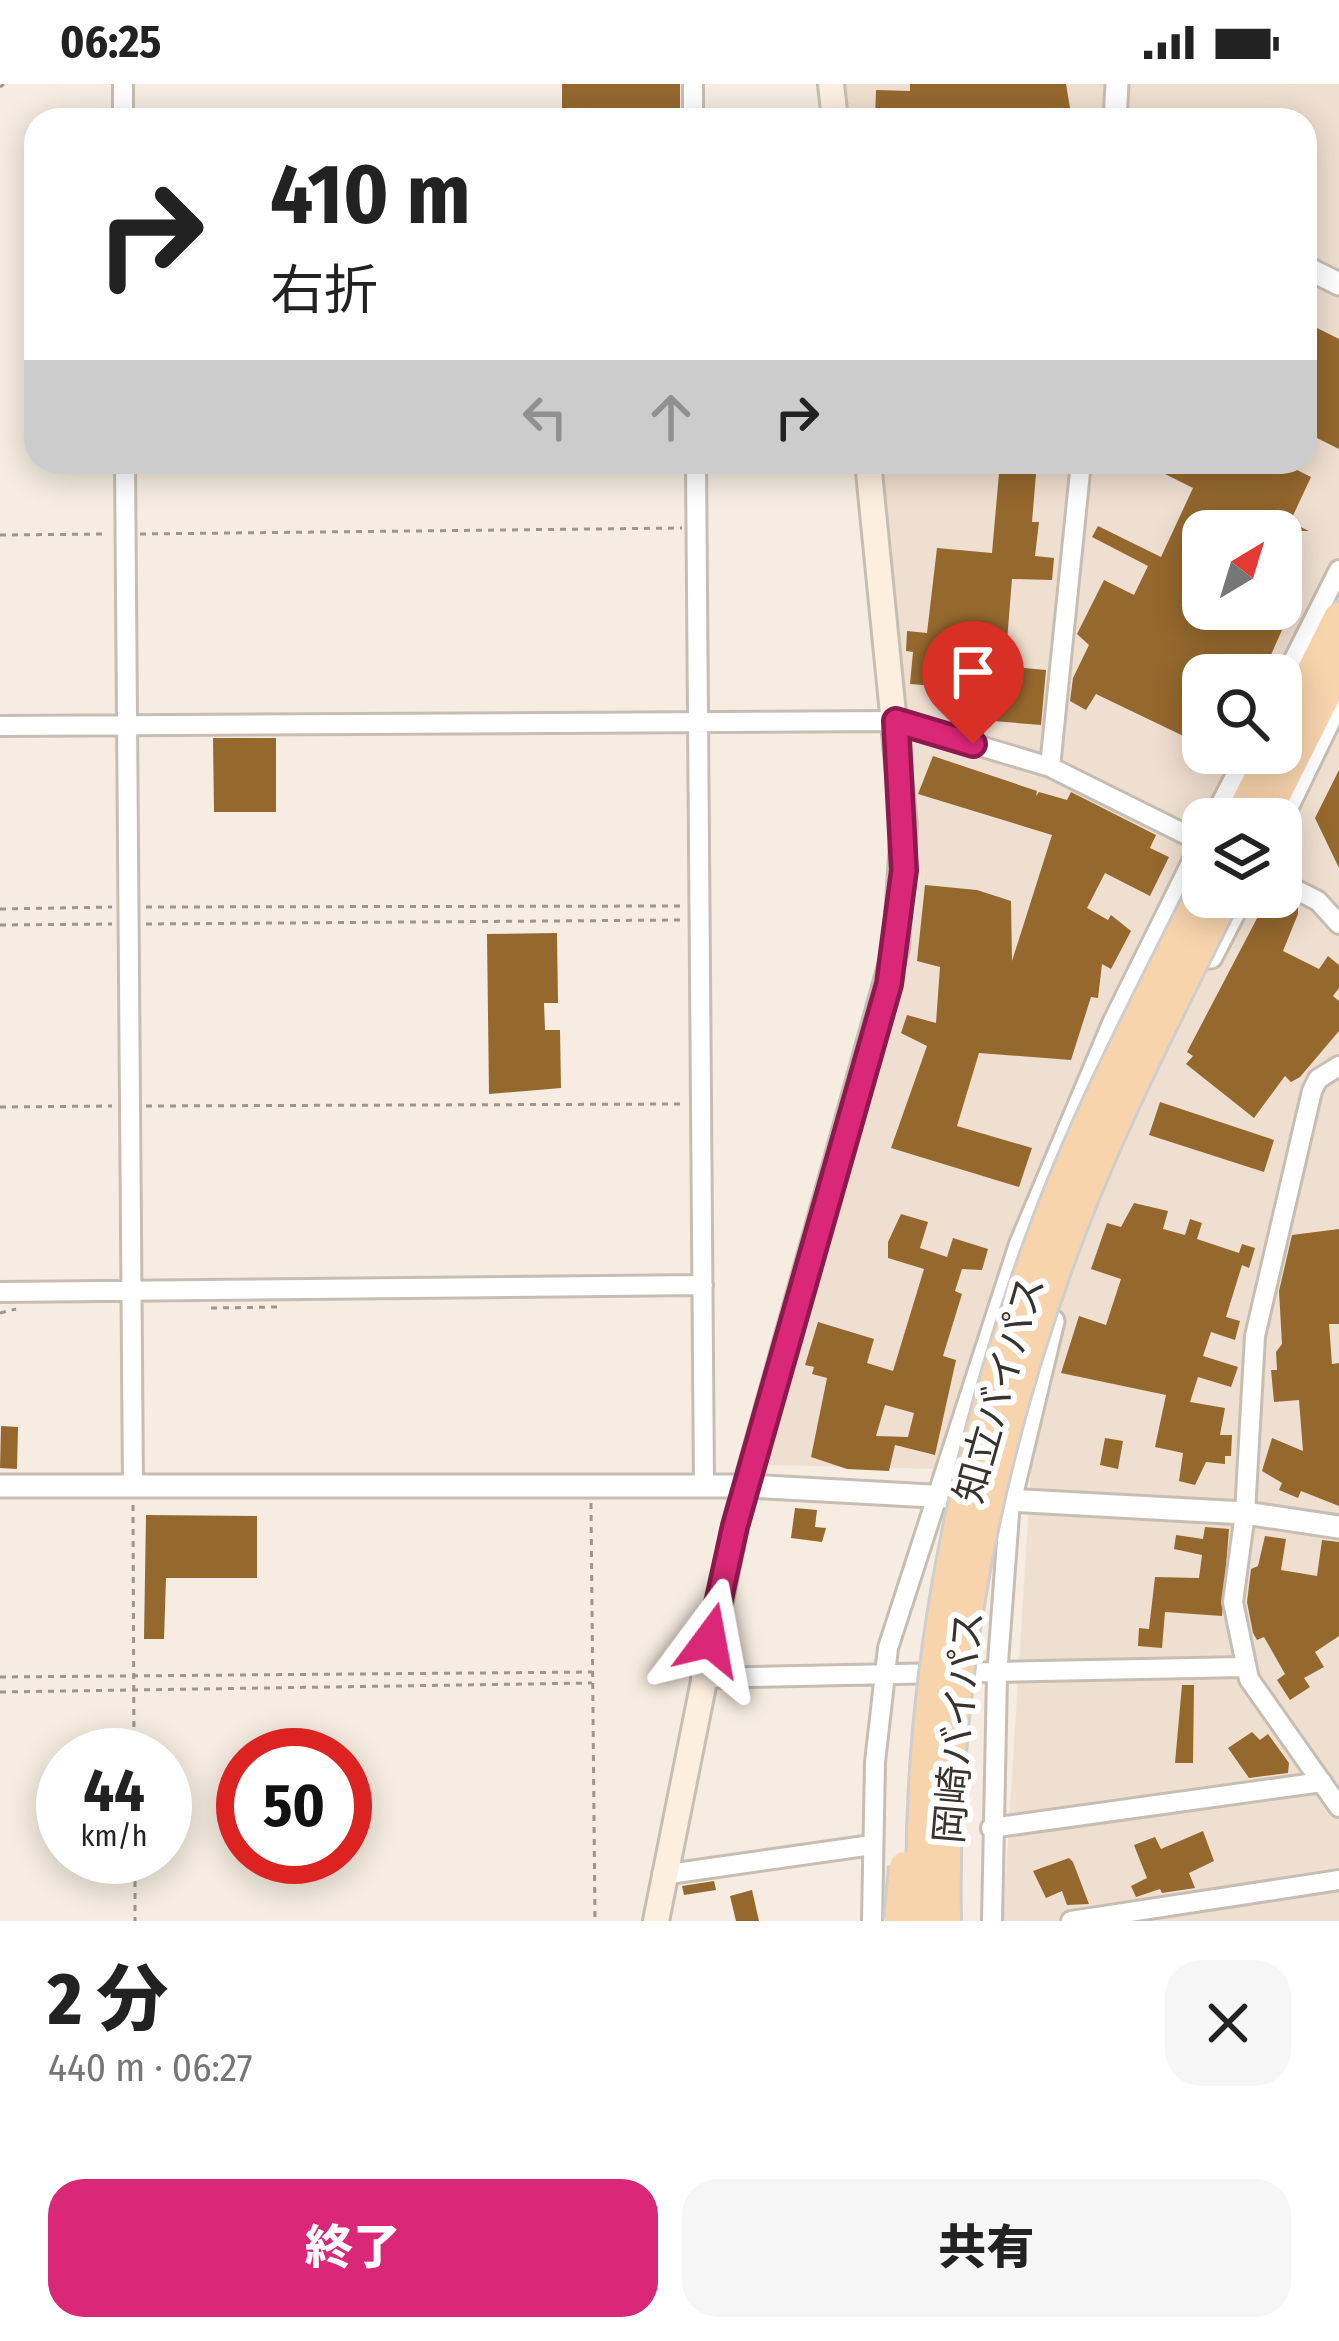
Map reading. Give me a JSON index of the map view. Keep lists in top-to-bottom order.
{
  "streets": {
    "highway": ["知立バイパス", "岡崎バイパス"]
  },
  "crossings": [
    ["知立バイパス", "岡崎バイパス"]
  ],
  "north": "top right",
  "page": {
    "status": "06:25",
    "turn": ["410 m", "右折"],
    "speed": "44 km/h",
    "limit": "50",
    "heading": ["2 分", "440 m · 06:27"],
    "buttons": ["終了", "共有"]
  }
}
